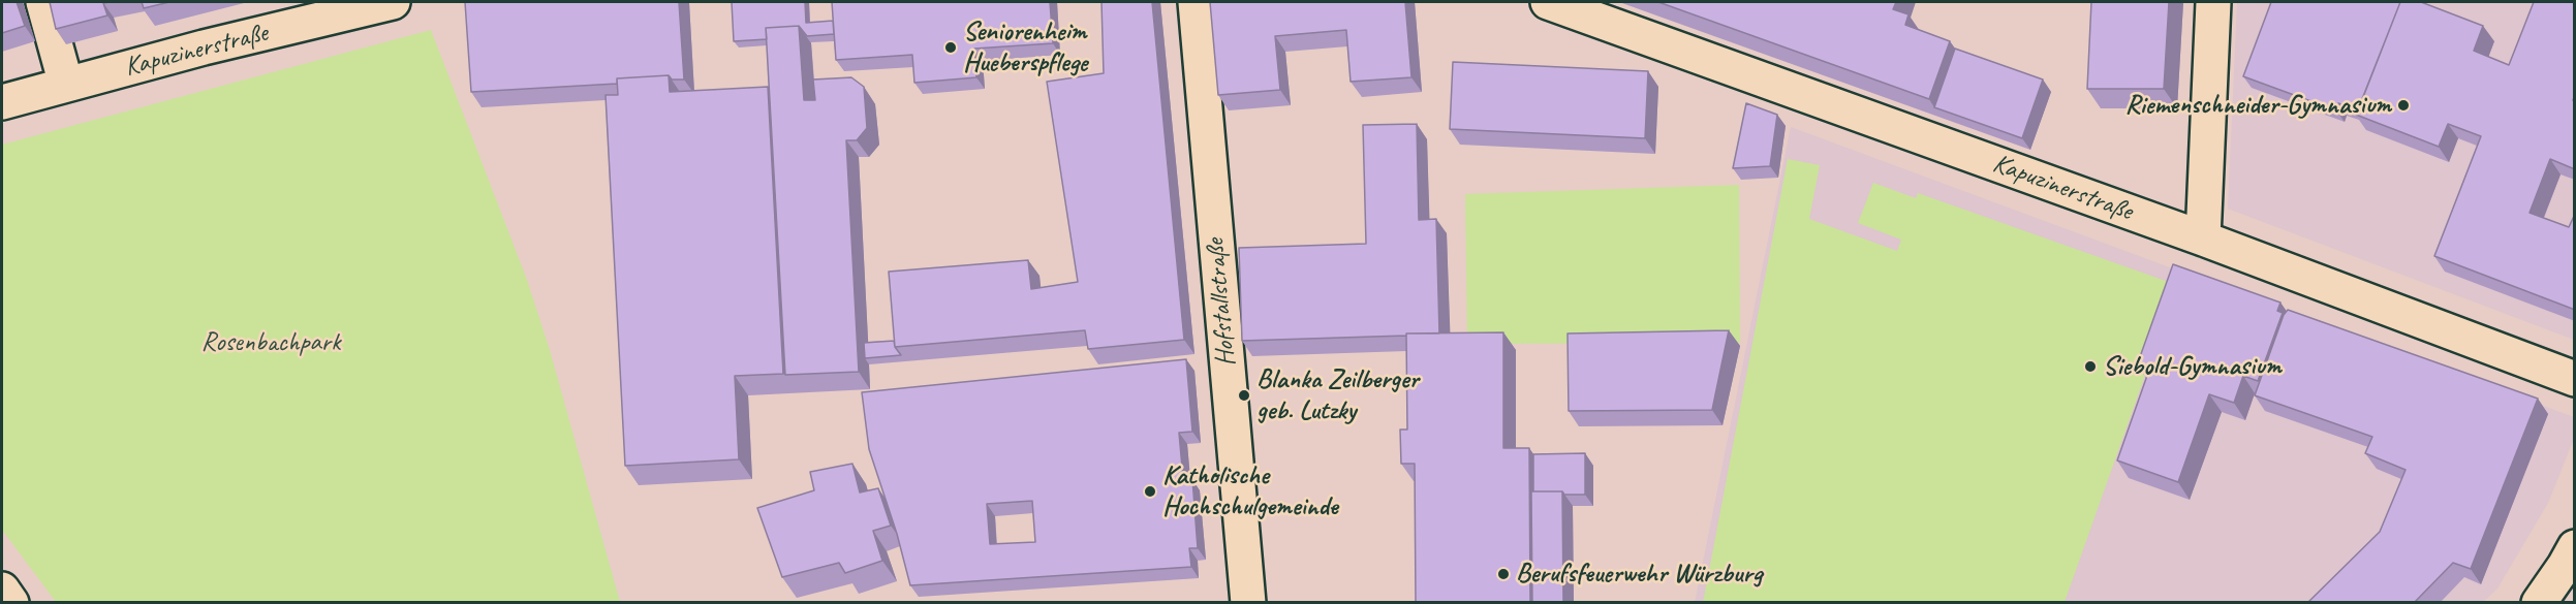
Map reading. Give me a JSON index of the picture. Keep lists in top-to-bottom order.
{
  "streets": {
    "street": ["Kapuzinerstraße", "Hofstallstraße"]
  },
  "parks": ["Rosenbachpark"],
  "places": [
    "Seniorenheim Hueberspflege",
    "Riemenschneider-Gymnasium",
    "Siebold-Gymnasium",
    "Blanka Zeilberger geb. Lutzky",
    "Katholische Hochschulgemeinde",
    "Berufsfeuerwehr Würzburg"
  ]
}
